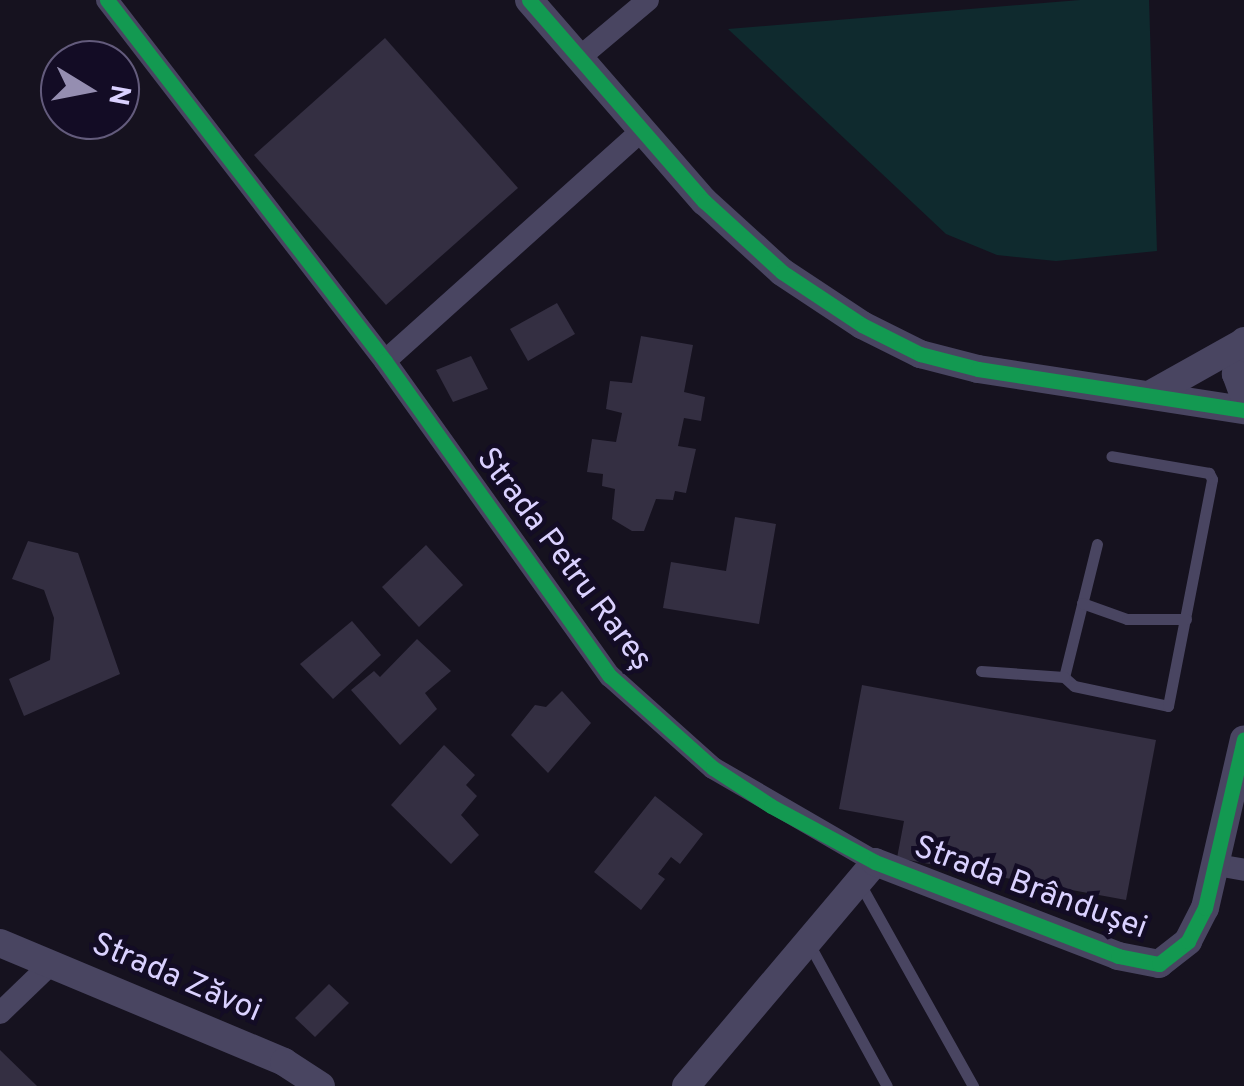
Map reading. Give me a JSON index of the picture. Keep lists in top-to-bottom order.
{
  "streets": {
    "street": ["Strada Petru Rareș", "Strada Brândușei", "Strada Zăvoi"]
  },
  "crossings": [
    ["Strada Petru Rareș", "Strada Brândușei"]
  ],
  "north": "right"
}
